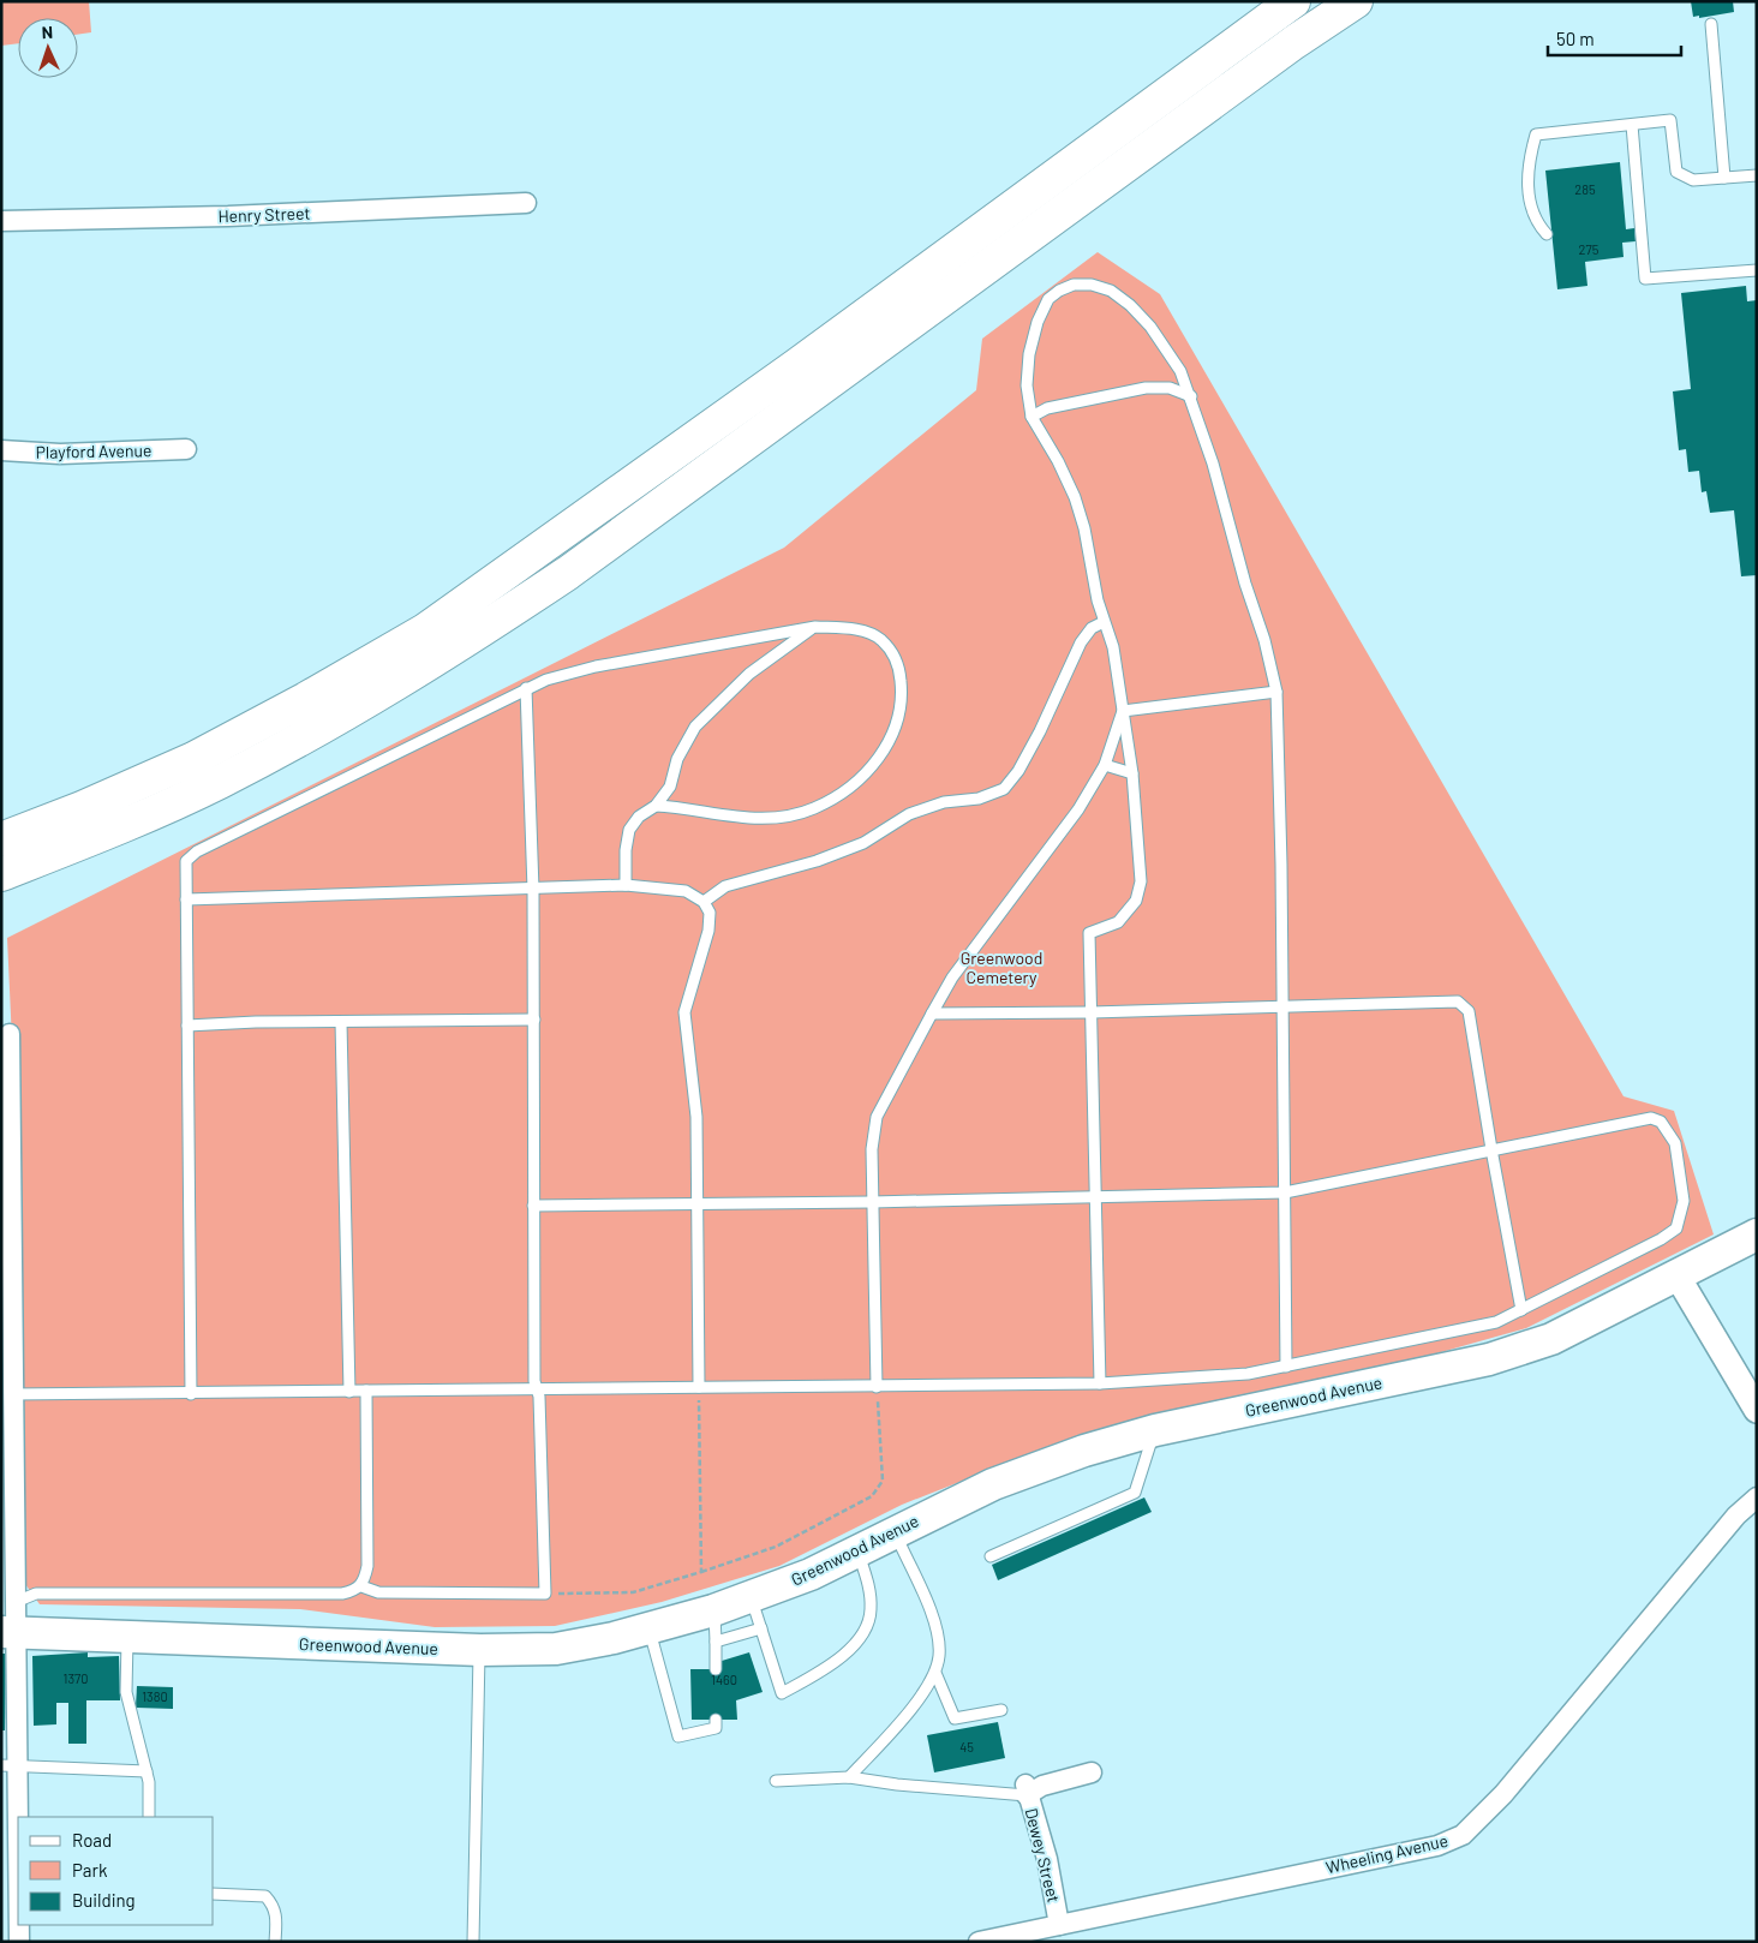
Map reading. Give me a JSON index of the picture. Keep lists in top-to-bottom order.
{
  "streets": {
    "main road": ["Greenwood Avenue"],
    "street": [
      "Henry Street",
      "Playford Avenue",
      "Wheeling Avenue",
      "Dewey Street"
    ]
  },
  "crossings": [
    ["Wheeling Avenue", "Dewey Street"]
  ],
  "parks": ["Greenwood Cemetery"],
  "house_numbers": [
    "285",
    "275",
    "1370",
    "1460",
    "1380",
    "45"
  ],
  "legend": ["Road", "Park", "Building"],
  "scale_bar": "50 m",
  "north": "top"
}
